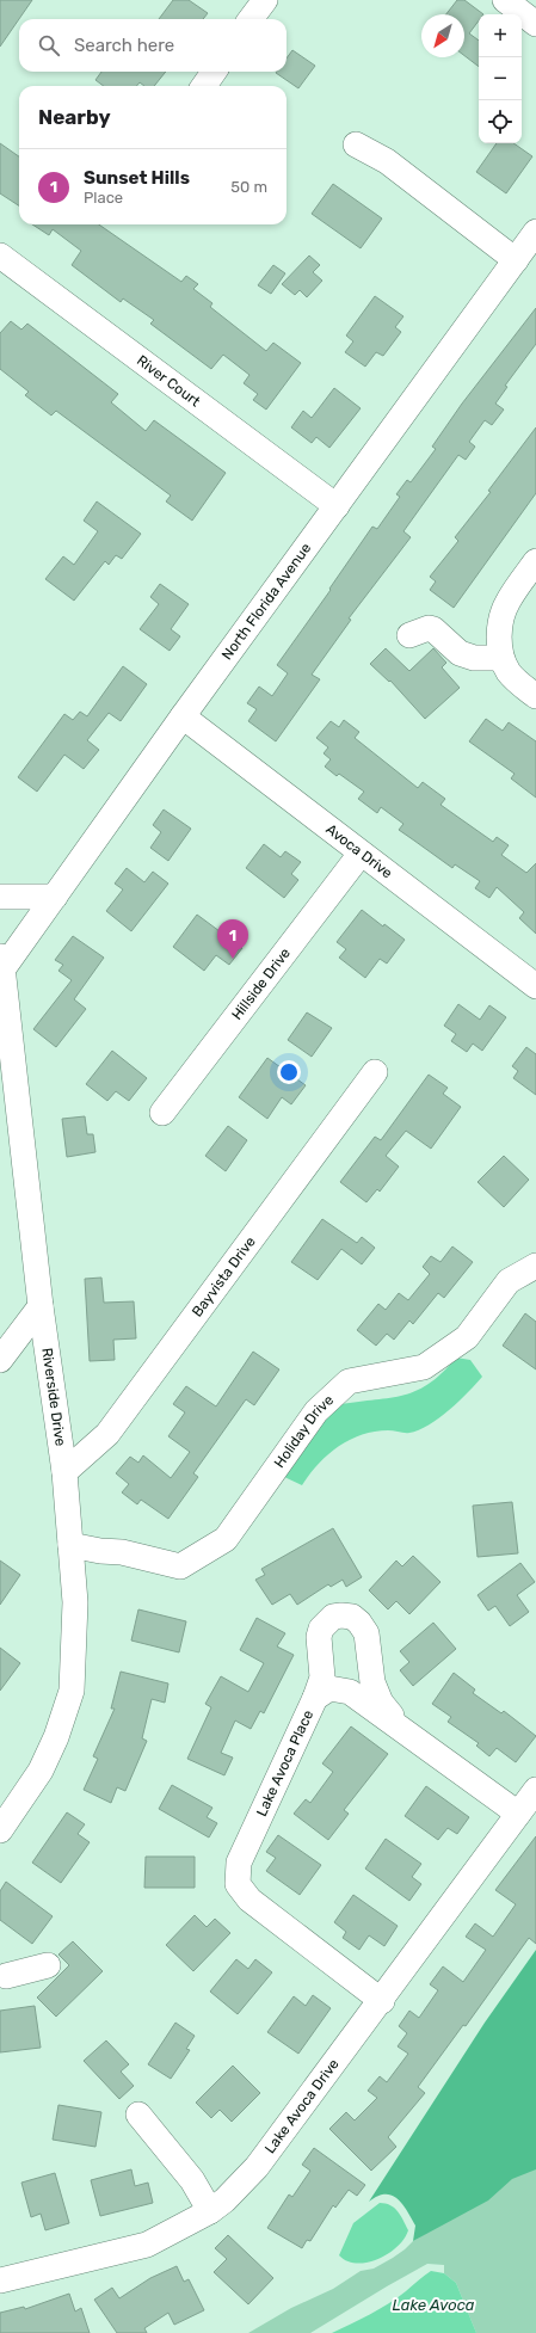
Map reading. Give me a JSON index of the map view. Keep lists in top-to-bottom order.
{
  "streets": {
    "street": [
      "River Court",
      "North Florida Avenue",
      "Avoca Drive",
      "Hillside Drive",
      "Bayvista Drive",
      "Riverside Drive",
      "Holiday Drive",
      "Lake Avoca Place",
      "Lake Avoca Drive"
    ]
  },
  "crossings": [
    ["River Court", "North Florida Avenue"],
    ["North Florida Avenue", "Avoca Drive"],
    ["North Florida Avenue", "Riverside Drive"],
    ["Avoca Drive", "Hillside Drive"],
    ["Bayvista Drive", "Riverside Drive"],
    ["Riverside Drive", "Holiday Drive"],
    ["Lake Avoca Place", "Lake Avoca Drive"]
  ],
  "water": ["Lake Avoca"],
  "north": "bottom left",
  "page": {
    "map_buttons": ["+", "−"],
    "search": "Search here",
    "heading": "Nearby",
    "list": [
      {
        "mark": "1",
        "name": "Sunset Hills",
        "note": "Place",
        "value": "50 m"
      }
    ],
    "pins": "1"
  }
}
